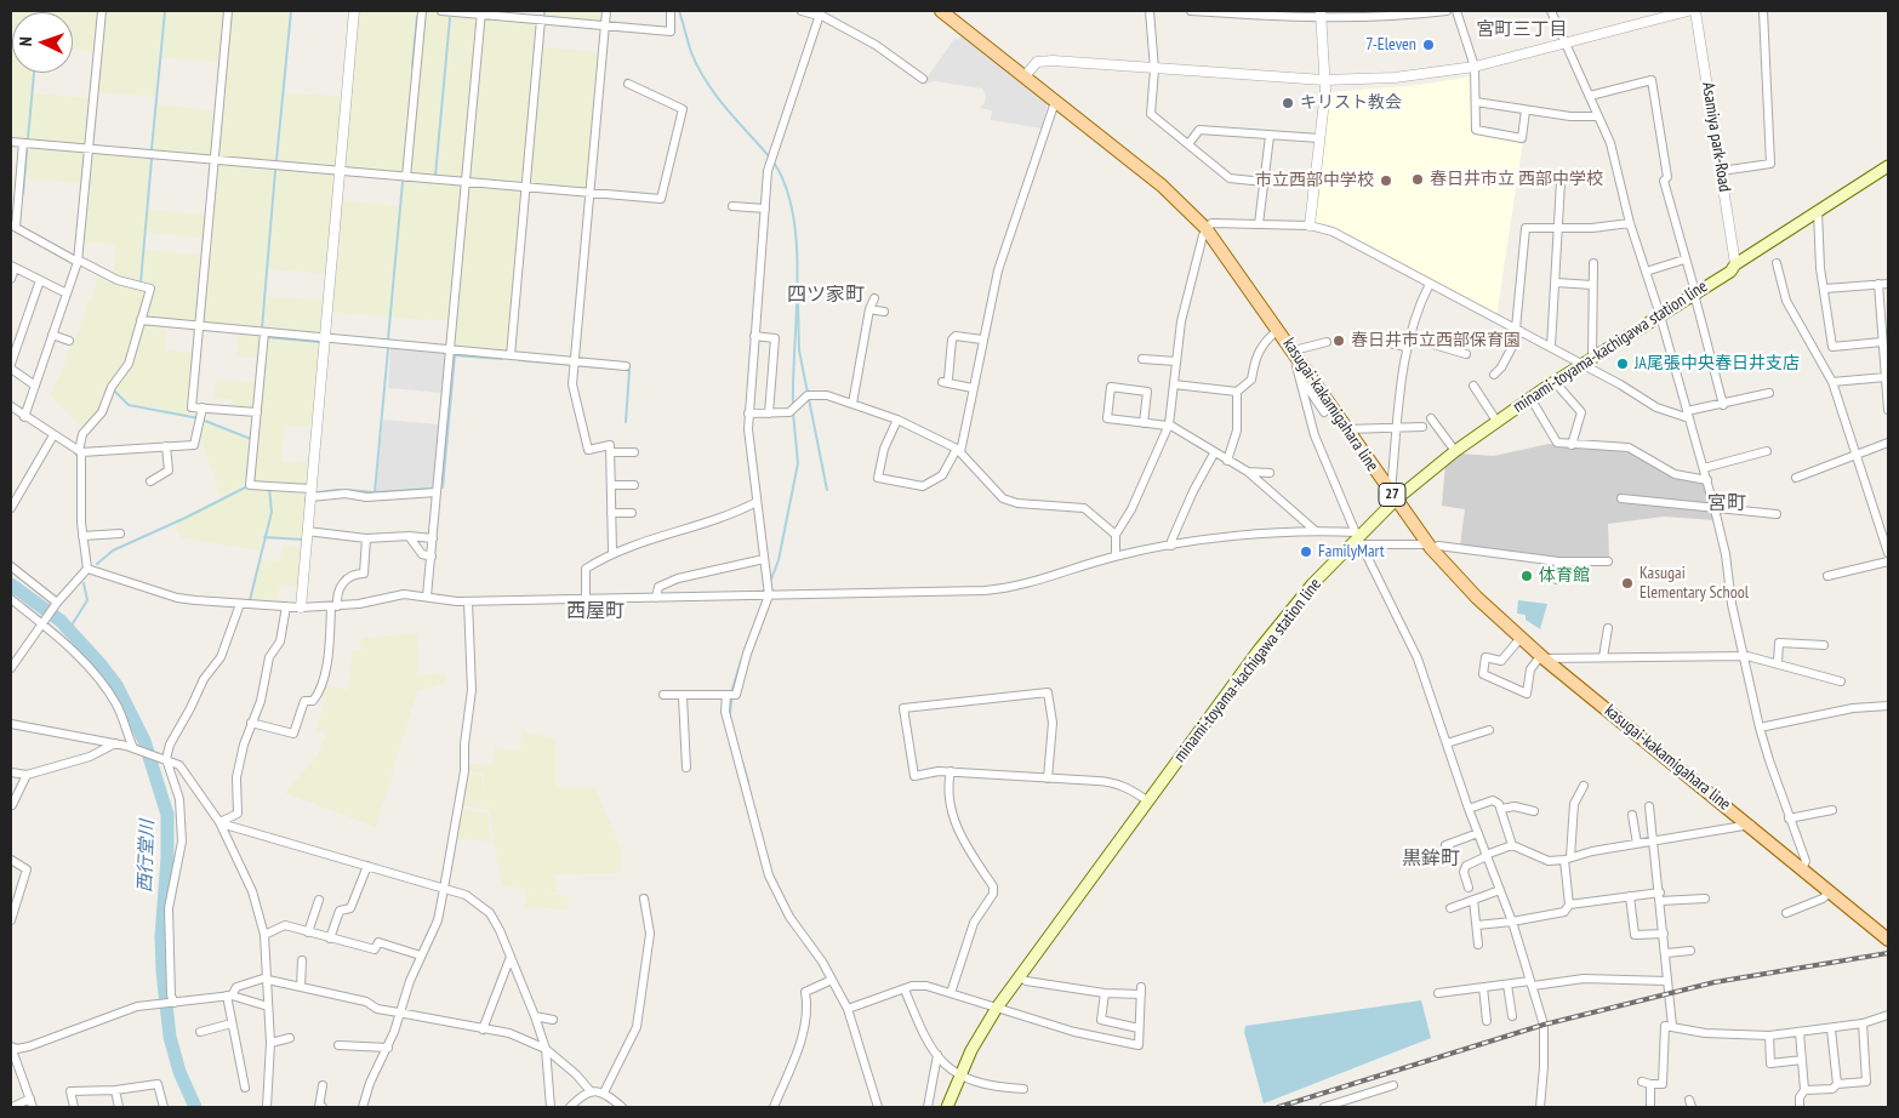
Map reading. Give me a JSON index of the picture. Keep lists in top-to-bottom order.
{
  "streets": {
    "main road": ["minami-toyama-kachigawa station line", "kasugai-kakamigahara line", "27"],
    "street": ["Asamiya park-Road"]
  },
  "crossings": [
    ["Asamiya park-Road", "minami-toyama-kachigawa station line"],
    ["minami-toyama-kachigawa station line", "kasugai-kakamigahara line"]
  ],
  "districts": [
    "宮町三丁目",
    "四ツ家町",
    "宮町",
    "西屋町",
    "黒鉾町"
  ],
  "water": ["西行堂川"],
  "places": [
    "7-Eleven",
    "キリスト教会",
    "春日井市立 西部中学校",
    "市立西部中学校",
    "春日井市立西部保育園",
    "JA尾張中央春日井支店",
    "FamilyMart",
    "体育館",
    "Kasugai Elementary School"
  ],
  "north": "left"
}
